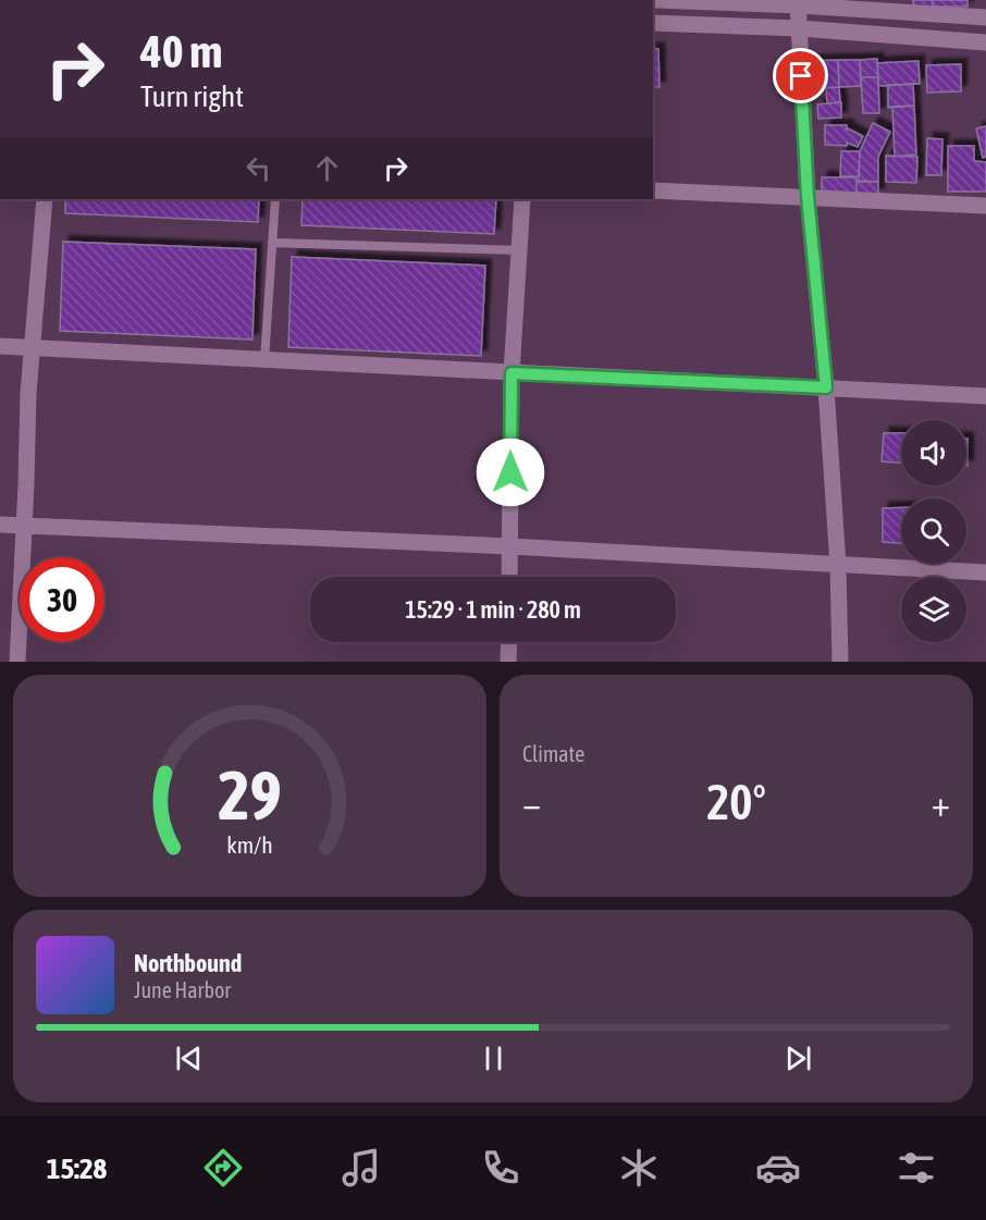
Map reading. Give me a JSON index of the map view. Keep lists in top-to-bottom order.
{
  "page": {
    "turn": ["40 m", "Turn right"],
    "limit": "30",
    "trip": "15:29 · 1 min · 280 m",
    "tile": "Climate",
    "heat": ["−", "20°", "+"],
    "song": ["Northbound", "June Harbor"],
    "tabs": "15:28",
    "gauge": ["29", "km/h"]
  }
}
